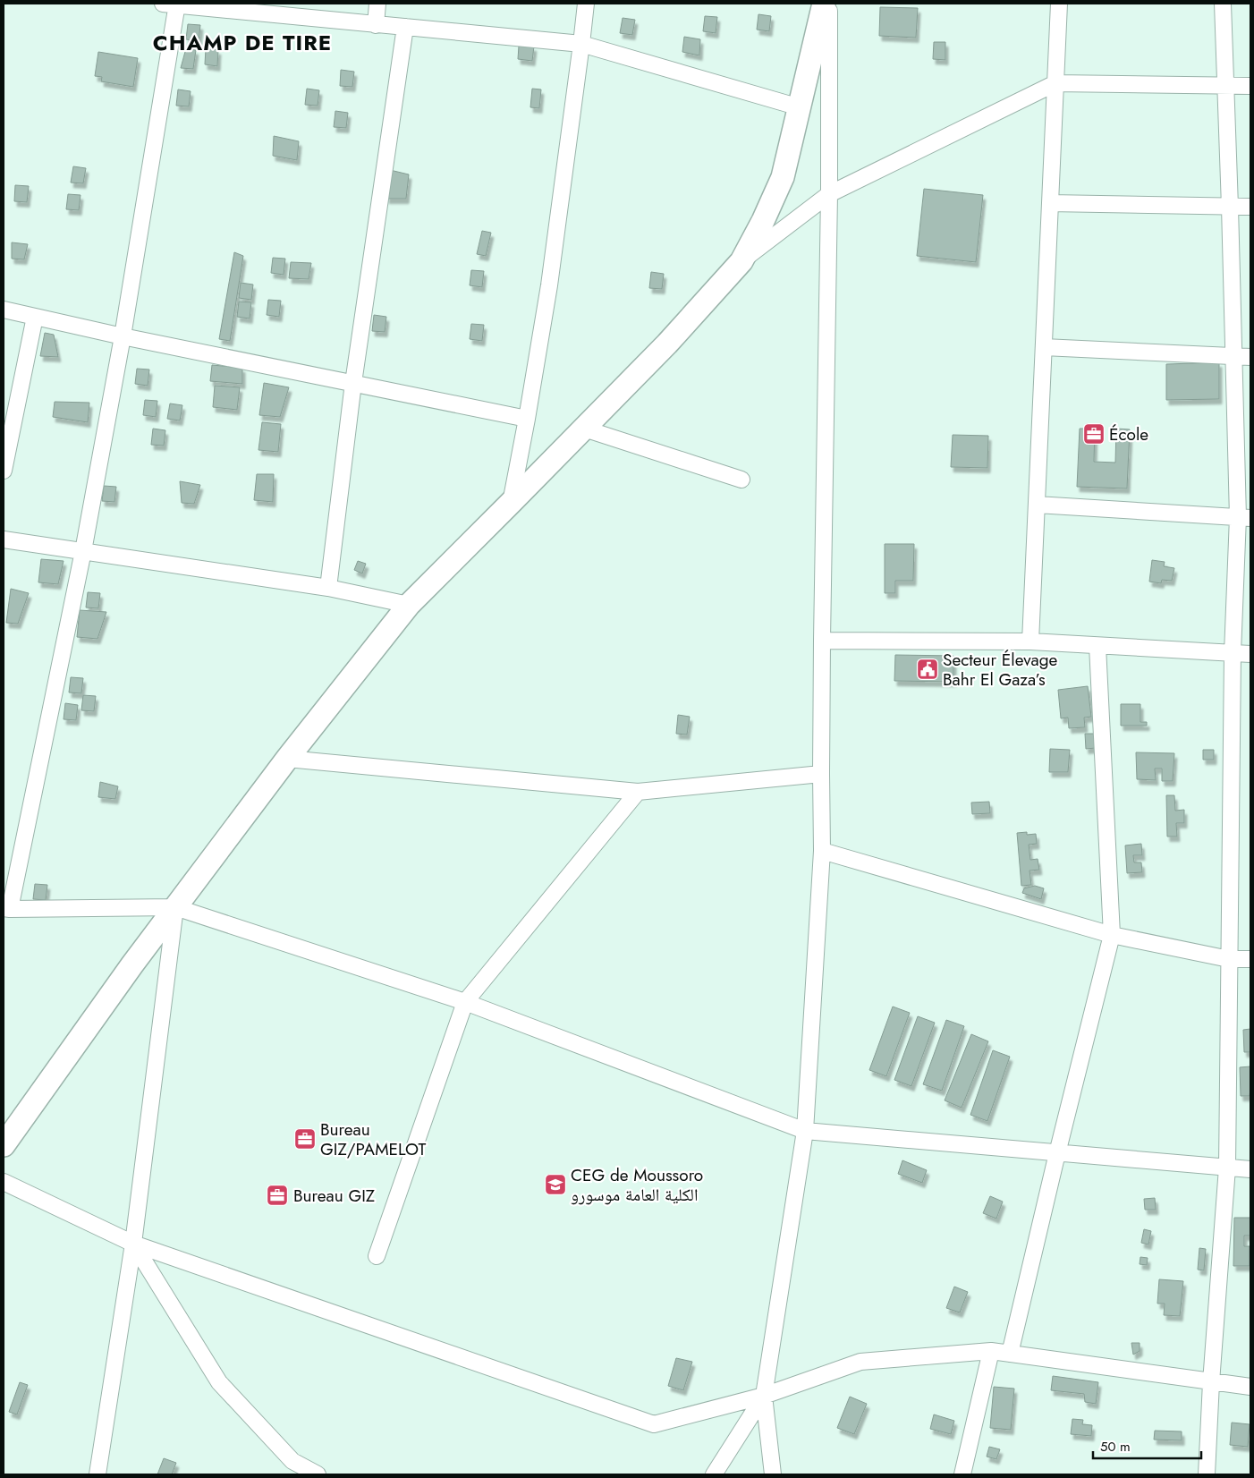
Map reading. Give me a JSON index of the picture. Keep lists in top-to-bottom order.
{
  "districts": ["CHAMP DE TIRE"],
  "places": {
    "office": ["École", "Bureau GIZ/PAMELOT", "Bureau GIZ"],
    "public building": ["Secteur Élevage Bahr El Gaza’s"],
    "school or university": ["CEG de Moussoro الكلية العامة موسورو"]
  },
  "scale_bar": "50 m"
}
